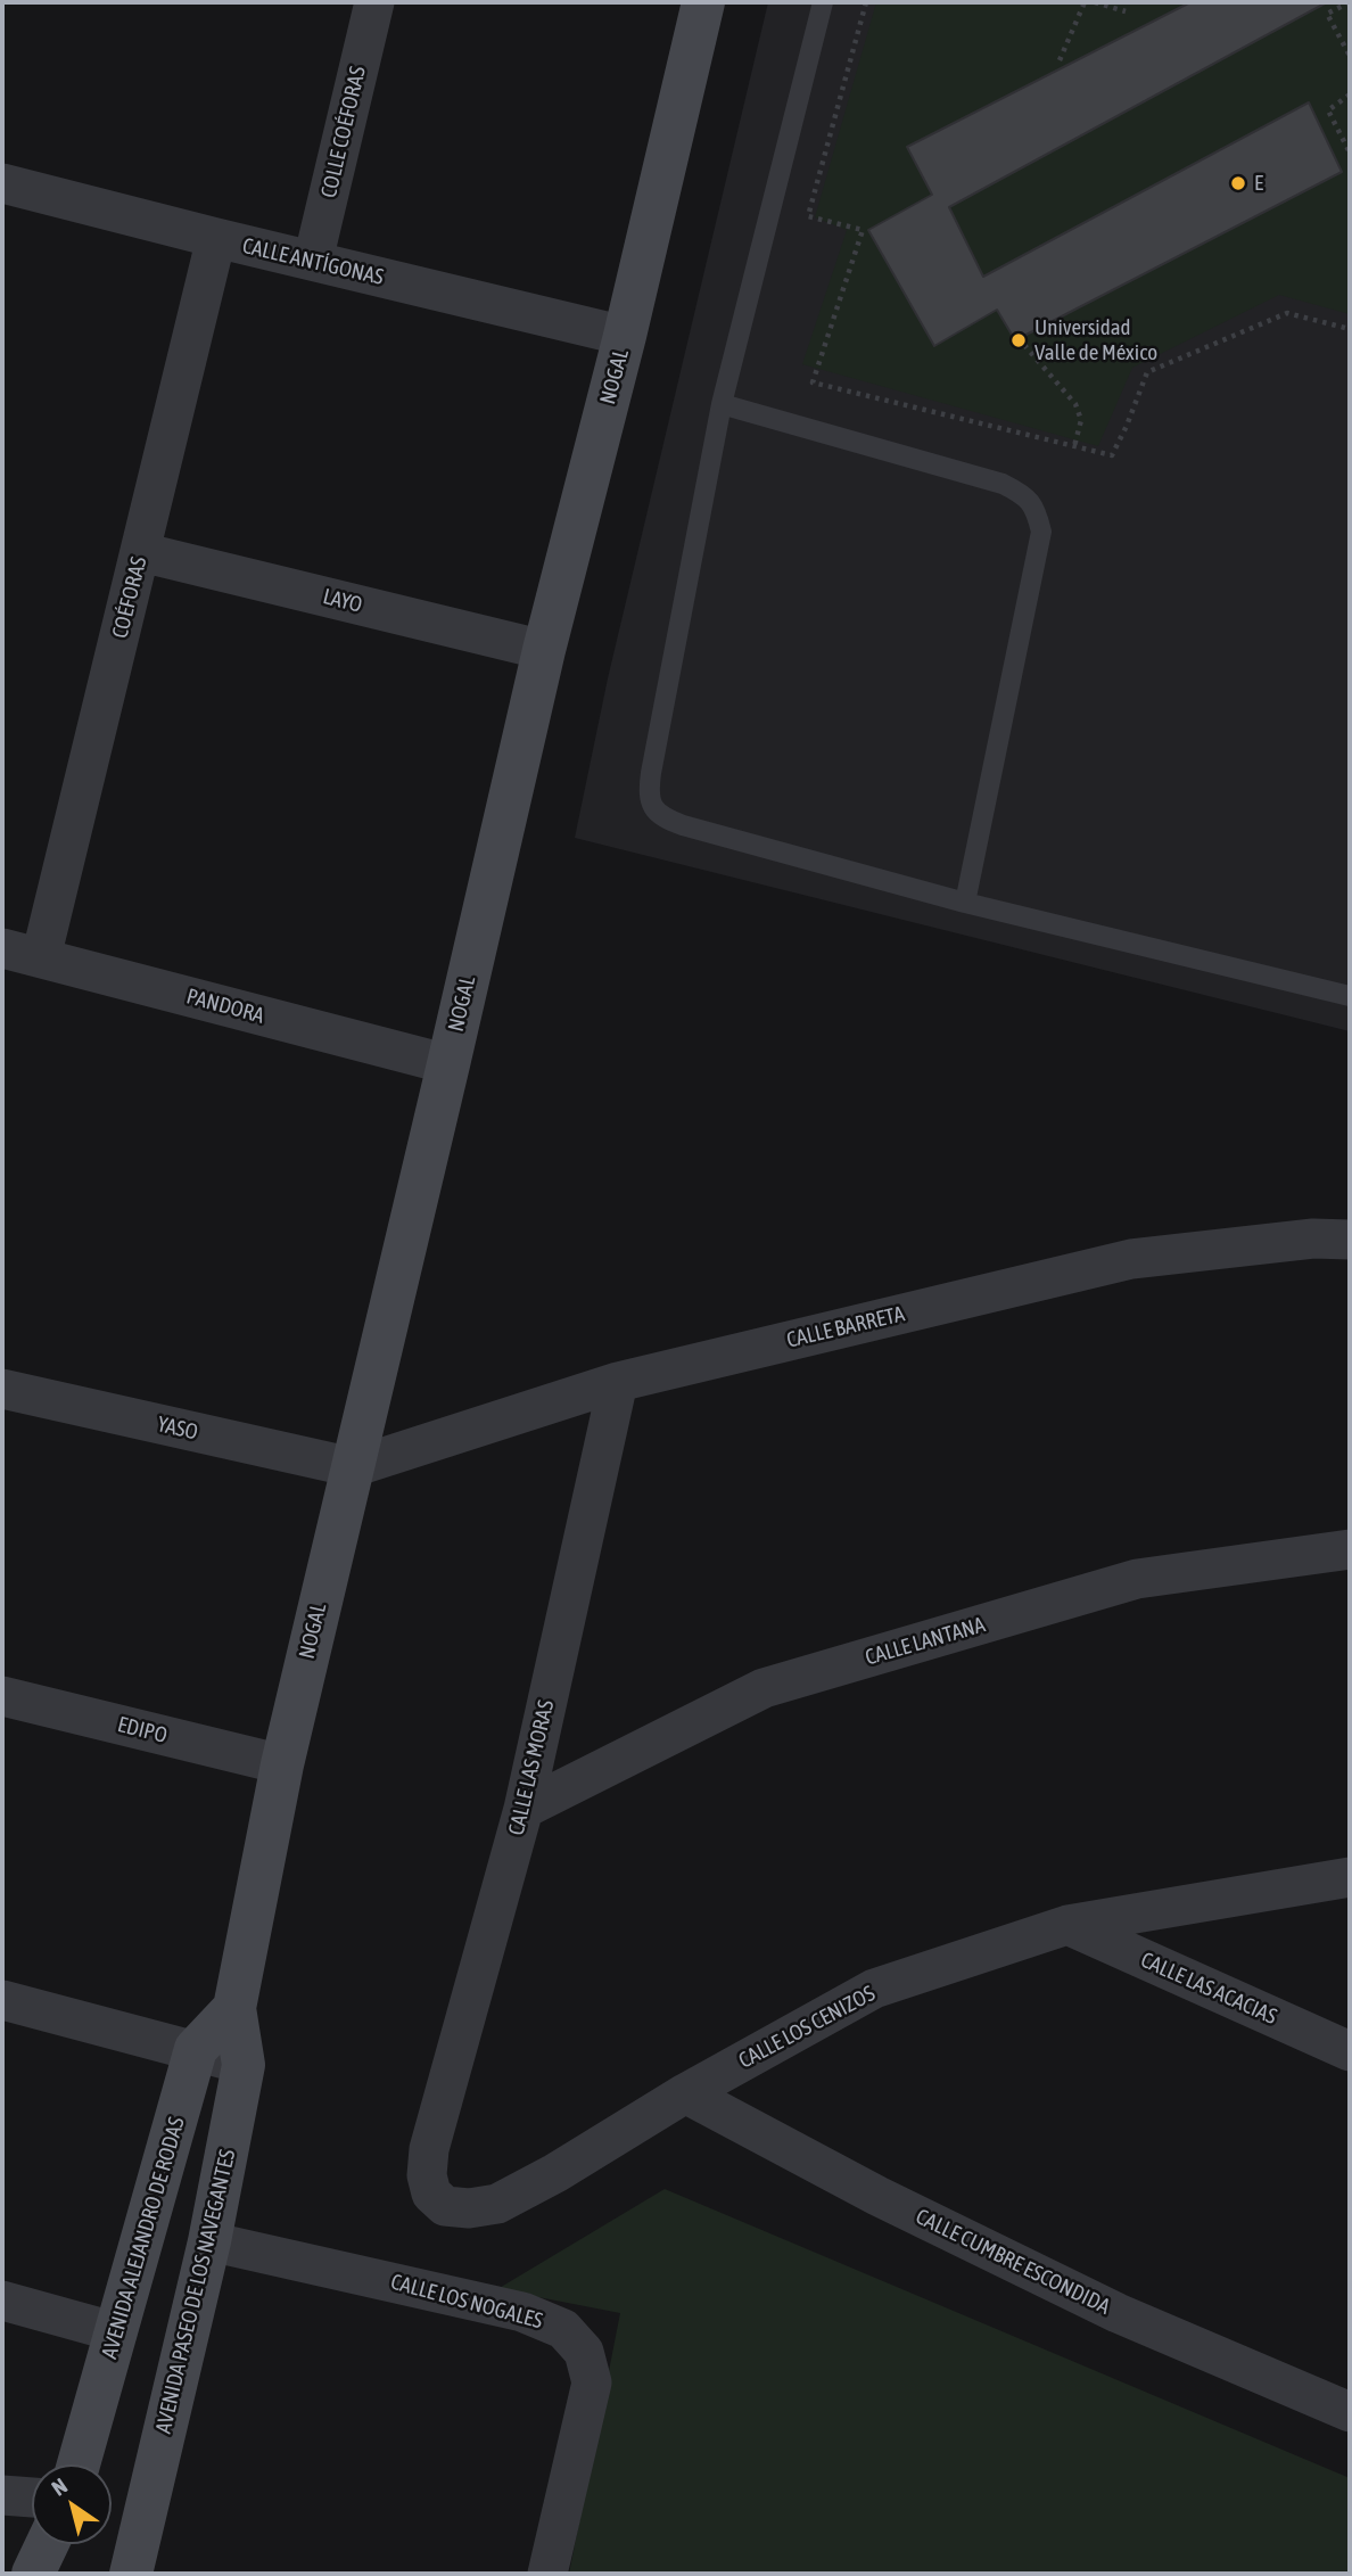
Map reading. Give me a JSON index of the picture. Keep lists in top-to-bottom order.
{
  "streets": {
    "street": [
      "COLLE COÉFORAS",
      "CALLE ANTÍGONAS",
      "NOGAL",
      "COÉFORAS",
      "LAYO",
      "PANDORA",
      "CALLE BARRETA",
      "YASO",
      "CALLE LANTANA",
      "EDIPO",
      "CALLE LAS MORAS",
      "CALLE LAS ACACIAS",
      "CALLE LOS CENIZOS",
      "AVENIDA ALEJANDRO DE RODAS",
      "CALLE CUMBRE ESCONDIDA",
      "AVENIDA PASEO DE LOS NAVEGANTES",
      "CALLE LOS NOGALES"
    ]
  },
  "crossings": [
    ["COLLE COÉFORAS", "CALLE ANTÍGONAS"],
    ["CALLE ANTÍGONAS", "NOGAL"],
    ["CALLE ANTÍGONAS", "COÉFORAS"],
    ["NOGAL", "LAYO"],
    ["NOGAL", "PANDORA"],
    ["NOGAL", "CALLE BARRETA"],
    ["NOGAL", "YASO"],
    ["NOGAL", "EDIPO"],
    ["NOGAL", "AVENIDA ALEJANDRO DE RODAS"],
    ["NOGAL", "AVENIDA PASEO DE LOS NAVEGANTES"],
    ["COÉFORAS", "LAYO"],
    ["COÉFORAS", "PANDORA"],
    ["CALLE BARRETA", "YASO"],
    ["CALLE BARRETA", "CALLE LAS MORAS"],
    ["CALLE LANTANA", "CALLE LAS MORAS"],
    ["CALLE LAS MORAS", "CALLE LOS CENIZOS"],
    ["CALLE LAS ACACIAS", "CALLE LOS CENIZOS"],
    ["CALLE LOS CENIZOS", "CALLE CUMBRE ESCONDIDA"],
    ["AVENIDA ALEJANDRO DE RODAS", "AVENIDA PASEO DE LOS NAVEGANTES"],
    ["AVENIDA PASEO DE LOS NAVEGANTES", "CALLE LOS NOGALES"]
  ],
  "places": ["E", "Universidad Valle de México"],
  "north": "top left"
}
